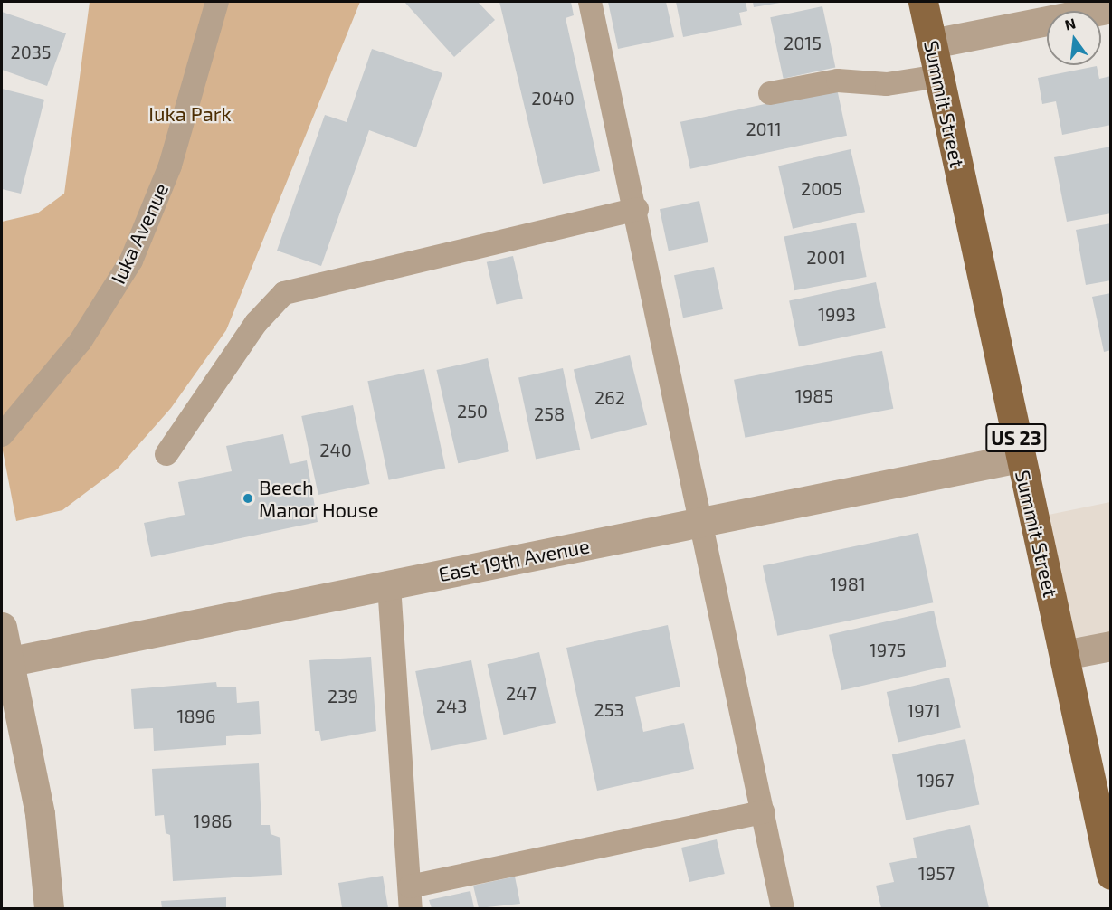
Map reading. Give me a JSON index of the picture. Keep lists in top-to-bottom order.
{
  "streets": {
    "main road": ["Summit Street", "US 23"],
    "street": ["East 19th Avenue"],
    "lane": ["Iuka Avenue"]
  },
  "crossings": [
    ["Summit Street", "East 19th Avenue"]
  ],
  "parks": ["Iuka Park"],
  "places": ["Beech Manor House"],
  "house_numbers": [
    "2015",
    "2035",
    "2040",
    "2011",
    "2005",
    "2001",
    "1993",
    "1985",
    "262",
    "250",
    "258",
    "240",
    "1981",
    "1975",
    "247",
    "239",
    "243",
    "253",
    "1971",
    "1896",
    "1967",
    "1986",
    "1957"
  ],
  "north": "top"
}
